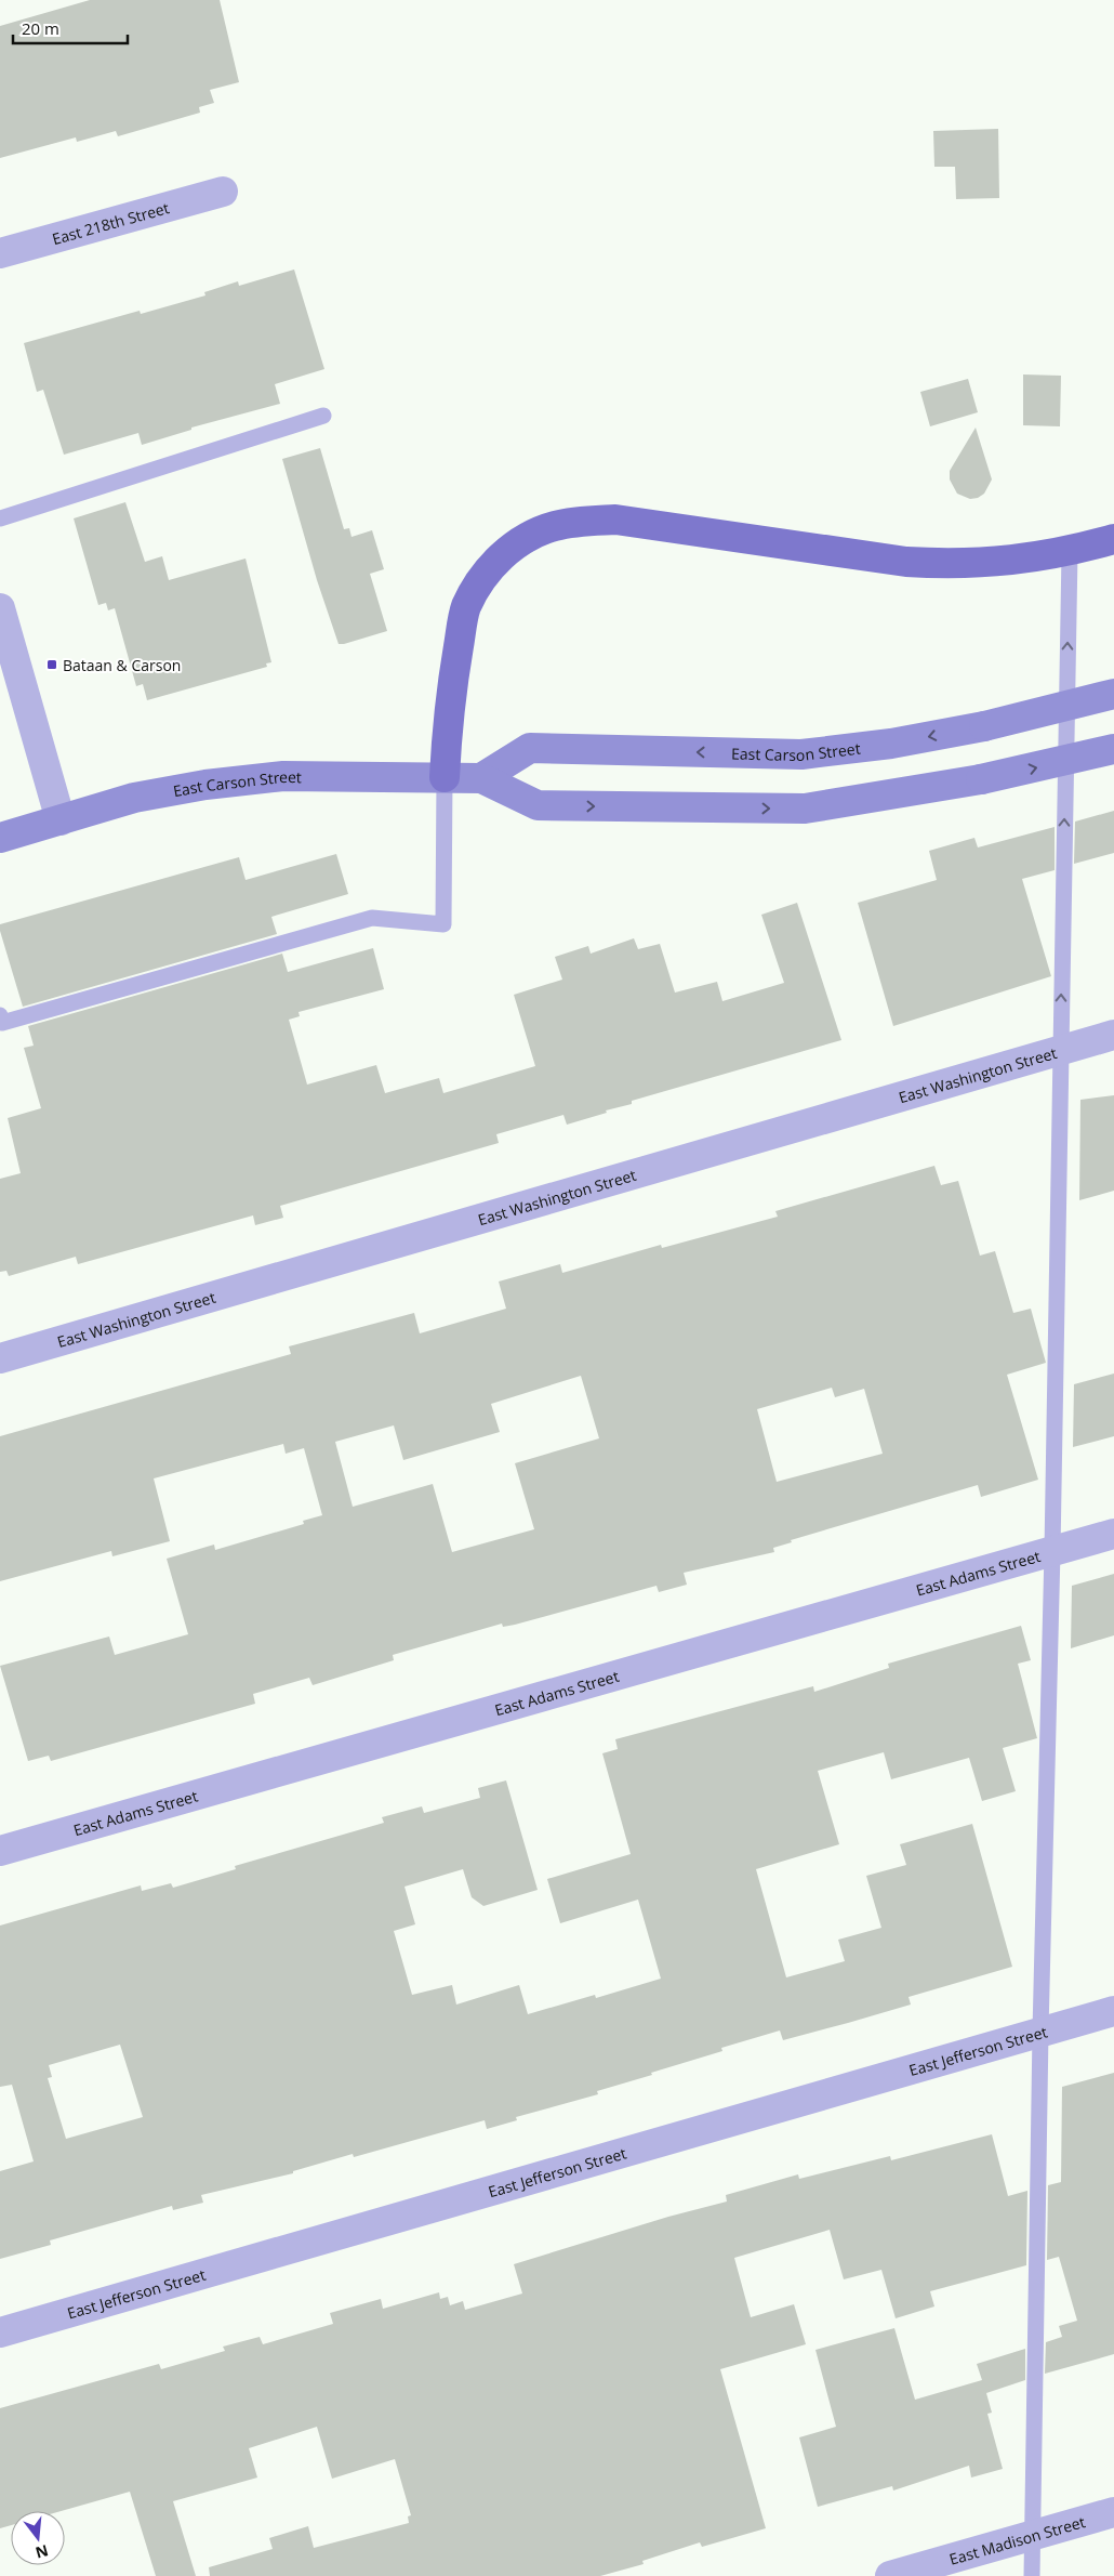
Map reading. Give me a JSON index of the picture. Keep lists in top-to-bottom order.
{
  "streets": {
    "main road": ["East Carson Street"],
    "street": [
      "East 218th Street",
      "East Washington Street",
      "East Adams Street",
      "East Jefferson Street",
      "East Madison Street"
    ]
  },
  "places": {
    "transit": ["Bataan & Carson"]
  },
  "scale_bar": "20 m",
  "north": "bottom"
}
